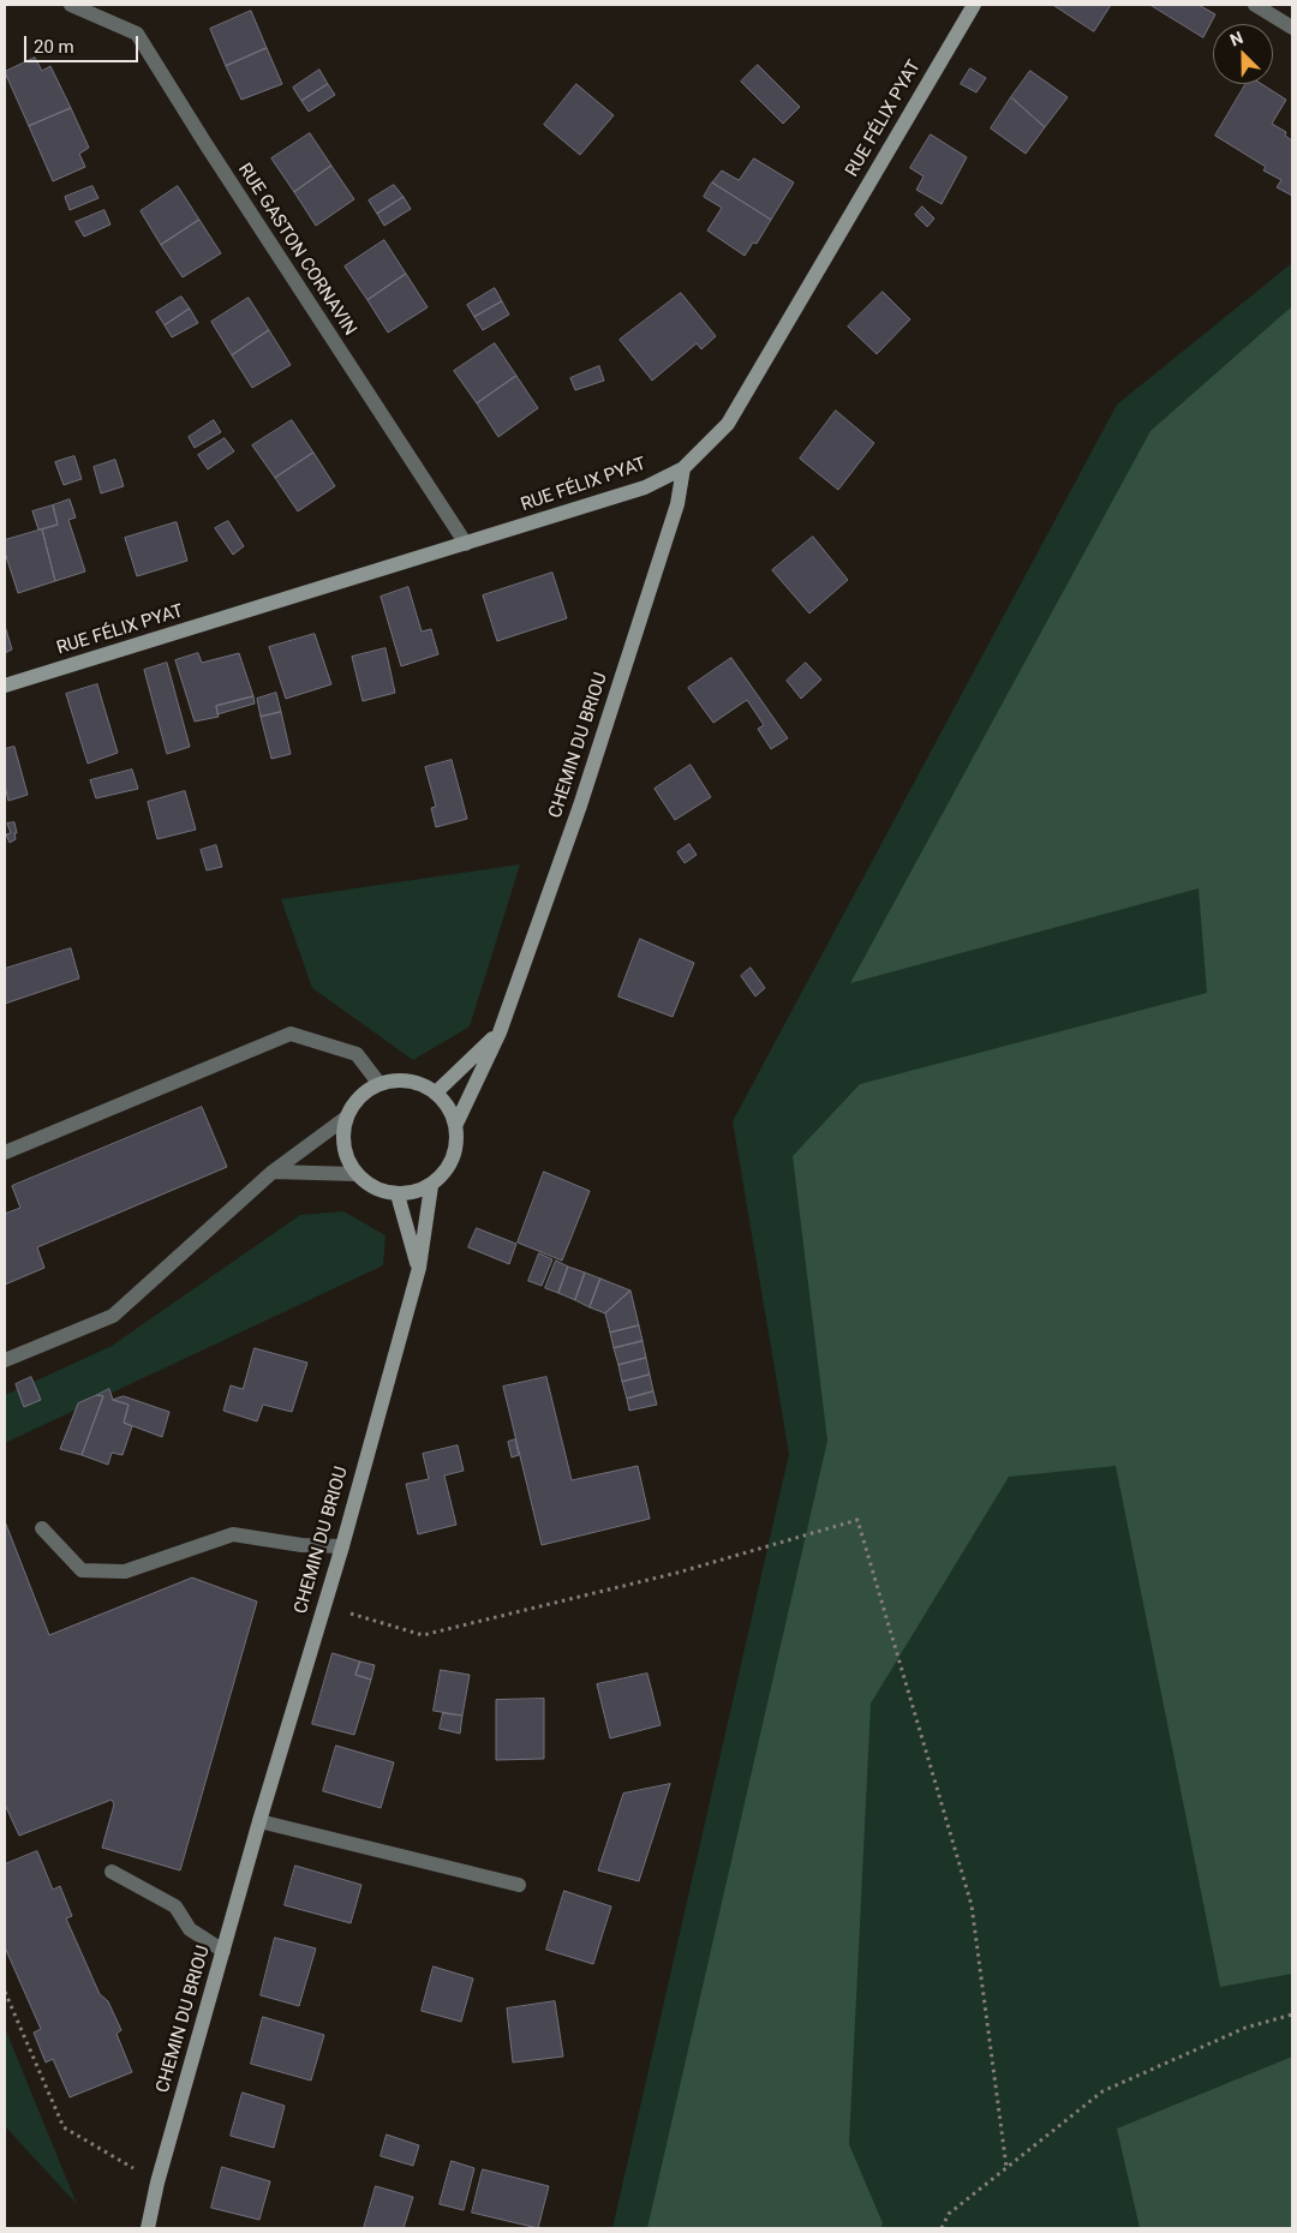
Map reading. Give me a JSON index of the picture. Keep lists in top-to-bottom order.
{
  "streets": {
    "street": ["RUE FÉLIX PYAT", "RUE GASTON CORNAVIN", "CHEMIN DU BRIOU"]
  },
  "crossings": [
    ["RUE FÉLIX PYAT", "RUE GASTON CORNAVIN"],
    ["RUE FÉLIX PYAT", "CHEMIN DU BRIOU"]
  ],
  "scale_bar": "20 m",
  "north": "top left"
}
